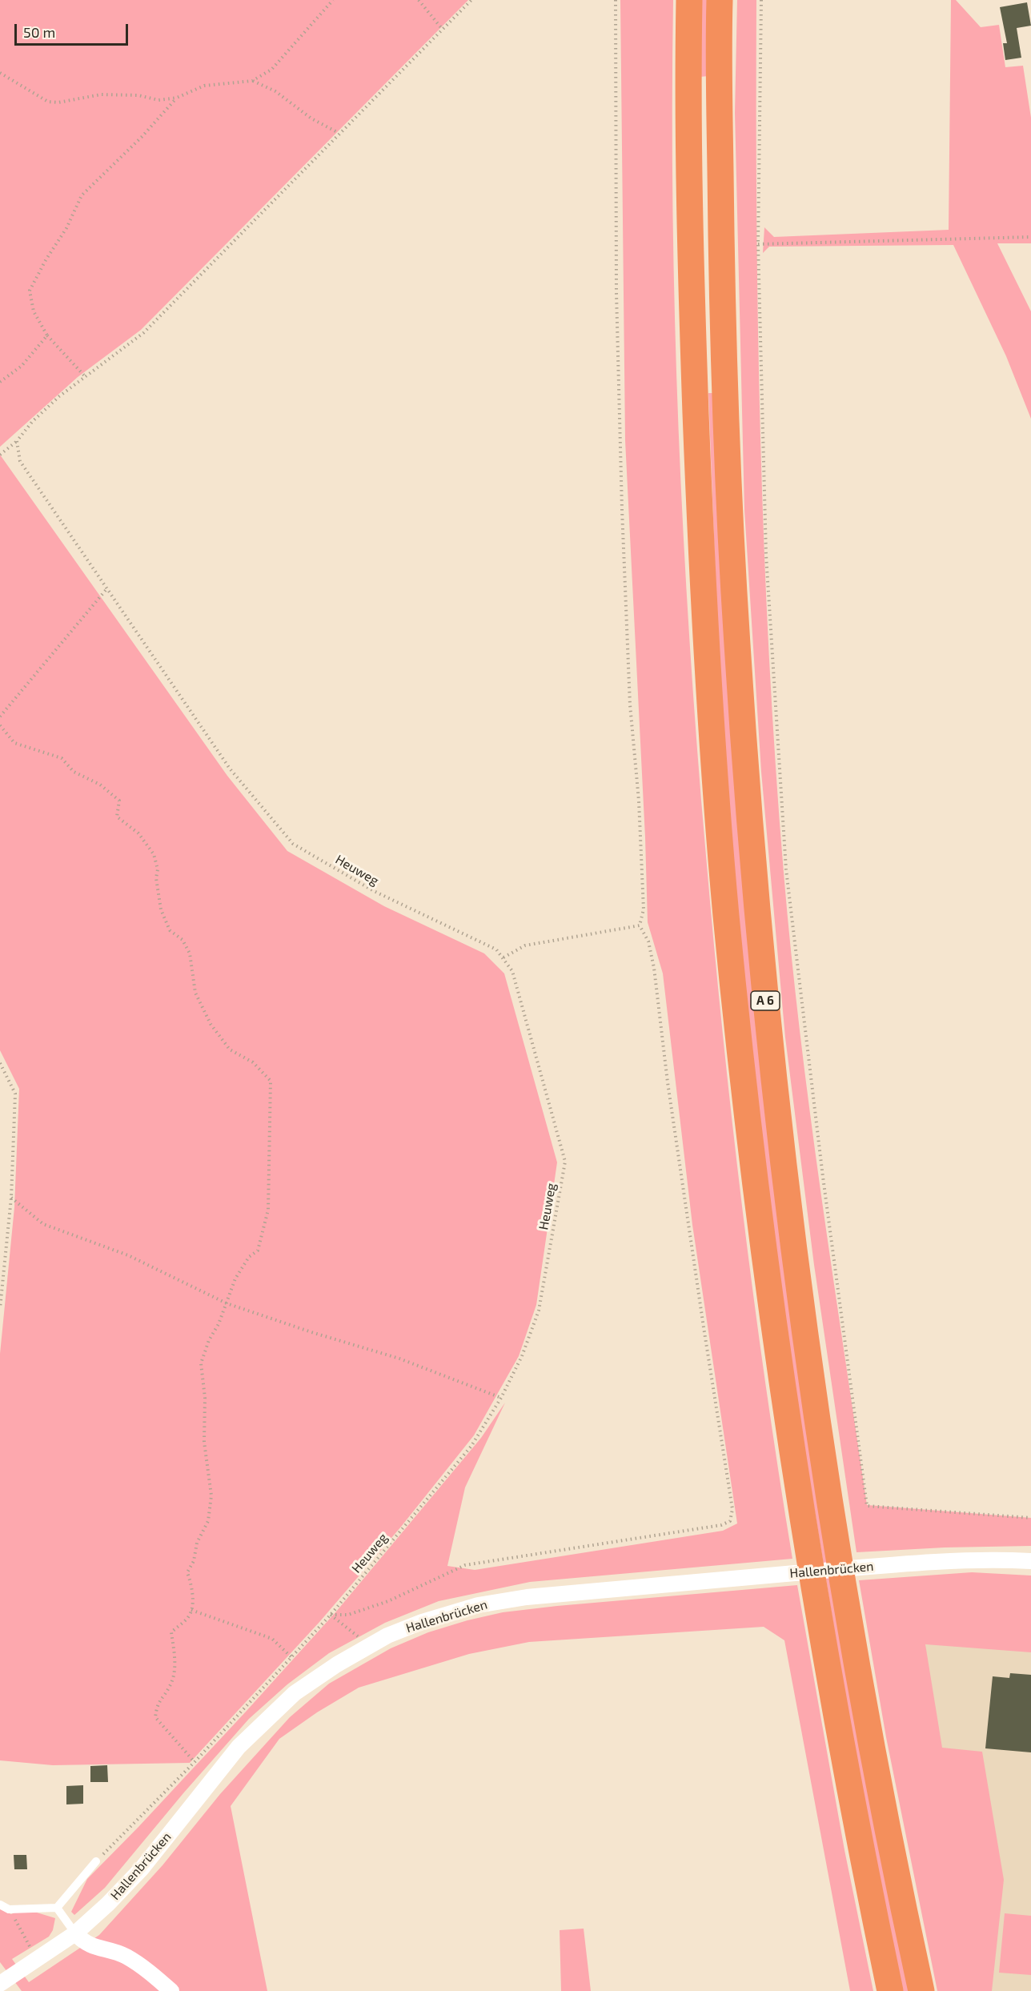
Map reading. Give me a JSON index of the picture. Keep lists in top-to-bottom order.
{
  "streets": {
    "highway": ["A 6"],
    "street": ["Hallenbrücken"],
    "path": ["Heuweg"]
  },
  "scale_bar": "50 m"
}
